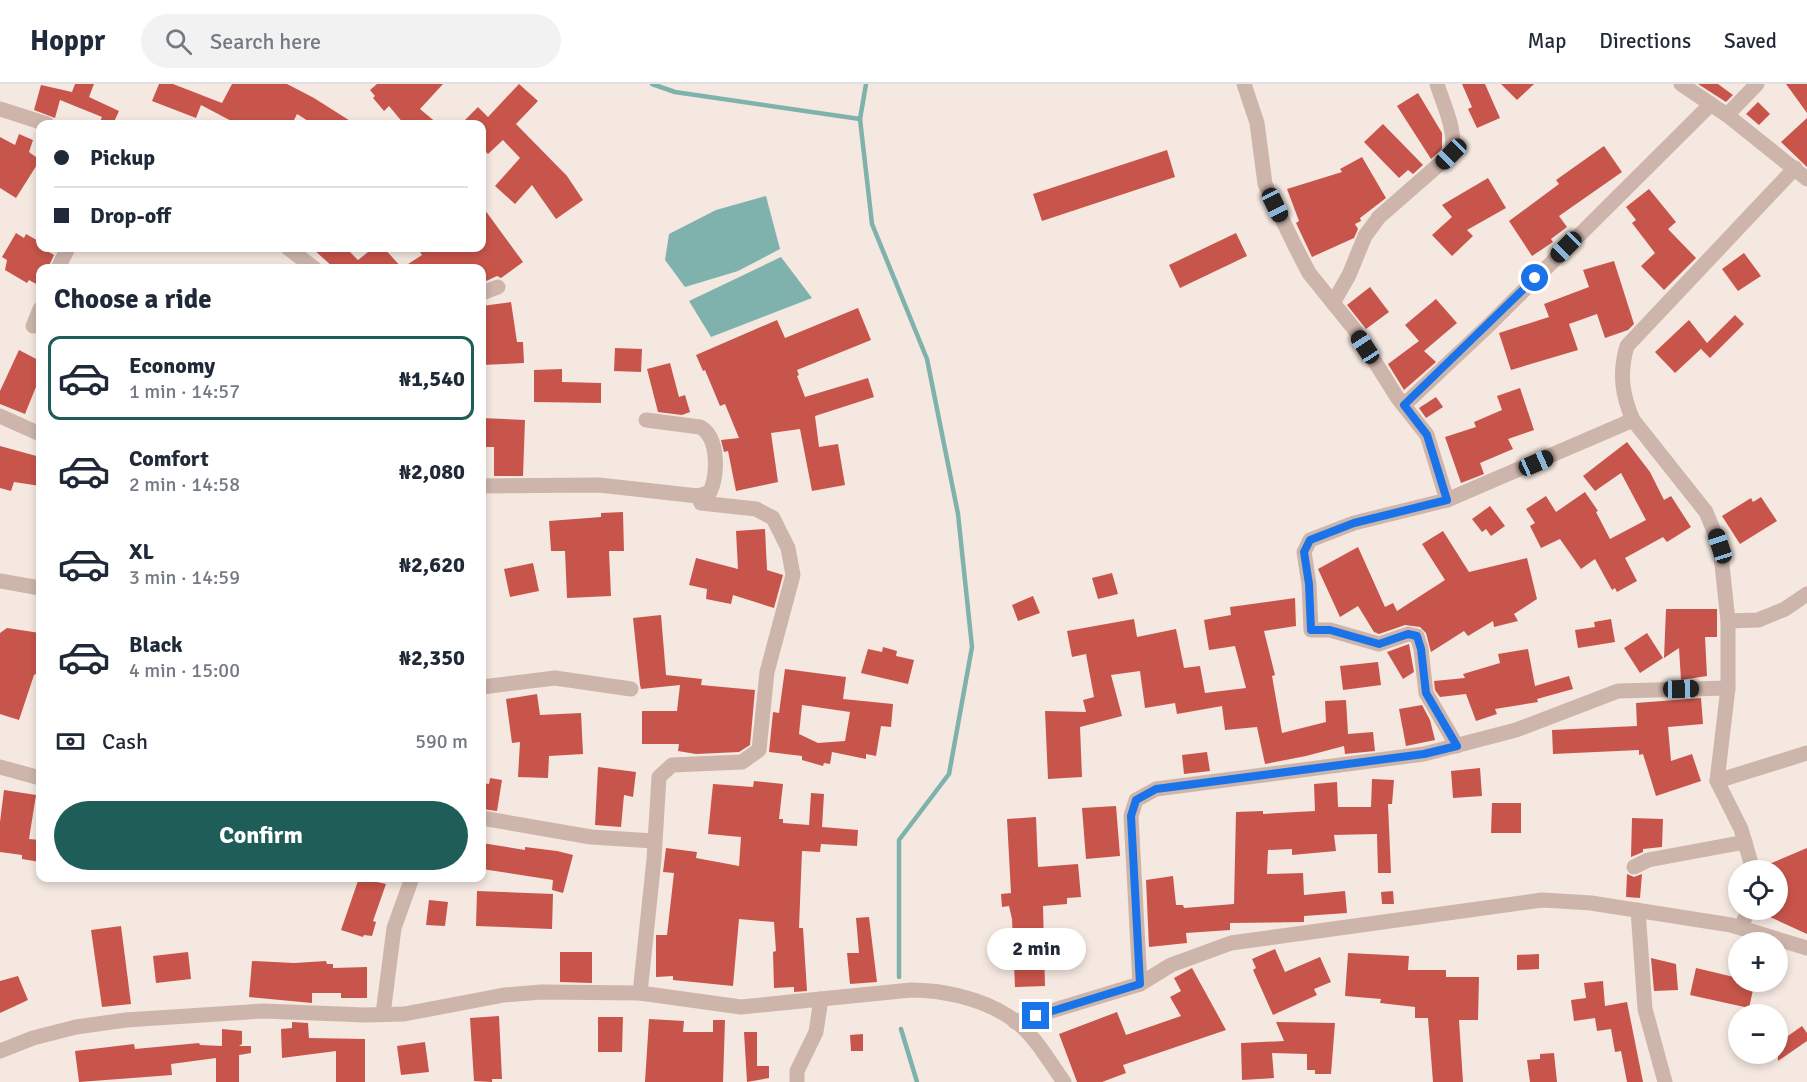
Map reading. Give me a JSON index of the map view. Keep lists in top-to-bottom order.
{
  "page": {
    "header": "Hoppr",
    "search": "Search here",
    "nav": ["Map", "Directions", "Saved"],
    "banner": ["Pickup", "Drop-off"],
    "heading": "Choose a ride",
    "list": [
      {
        "name": "Economy",
        "note": "1 min · 14:57",
        "value": "₦1,540"
      },
      {
        "name": "Comfort",
        "note": "2 min · 14:58",
        "value": "₦2,080"
      },
      {
        "name": "XL",
        "note": "3 min · 14:59",
        "value": "₦2,620"
      },
      {
        "name": "Black",
        "note": "4 min · 15:00",
        "value": "₦2,350"
      }
    ],
    "pay": ["Cash", "590 m"],
    "buttons": "Confirm",
    "map_buttons": ["+", "−"],
    "bubble": "2 min"
  }
}
